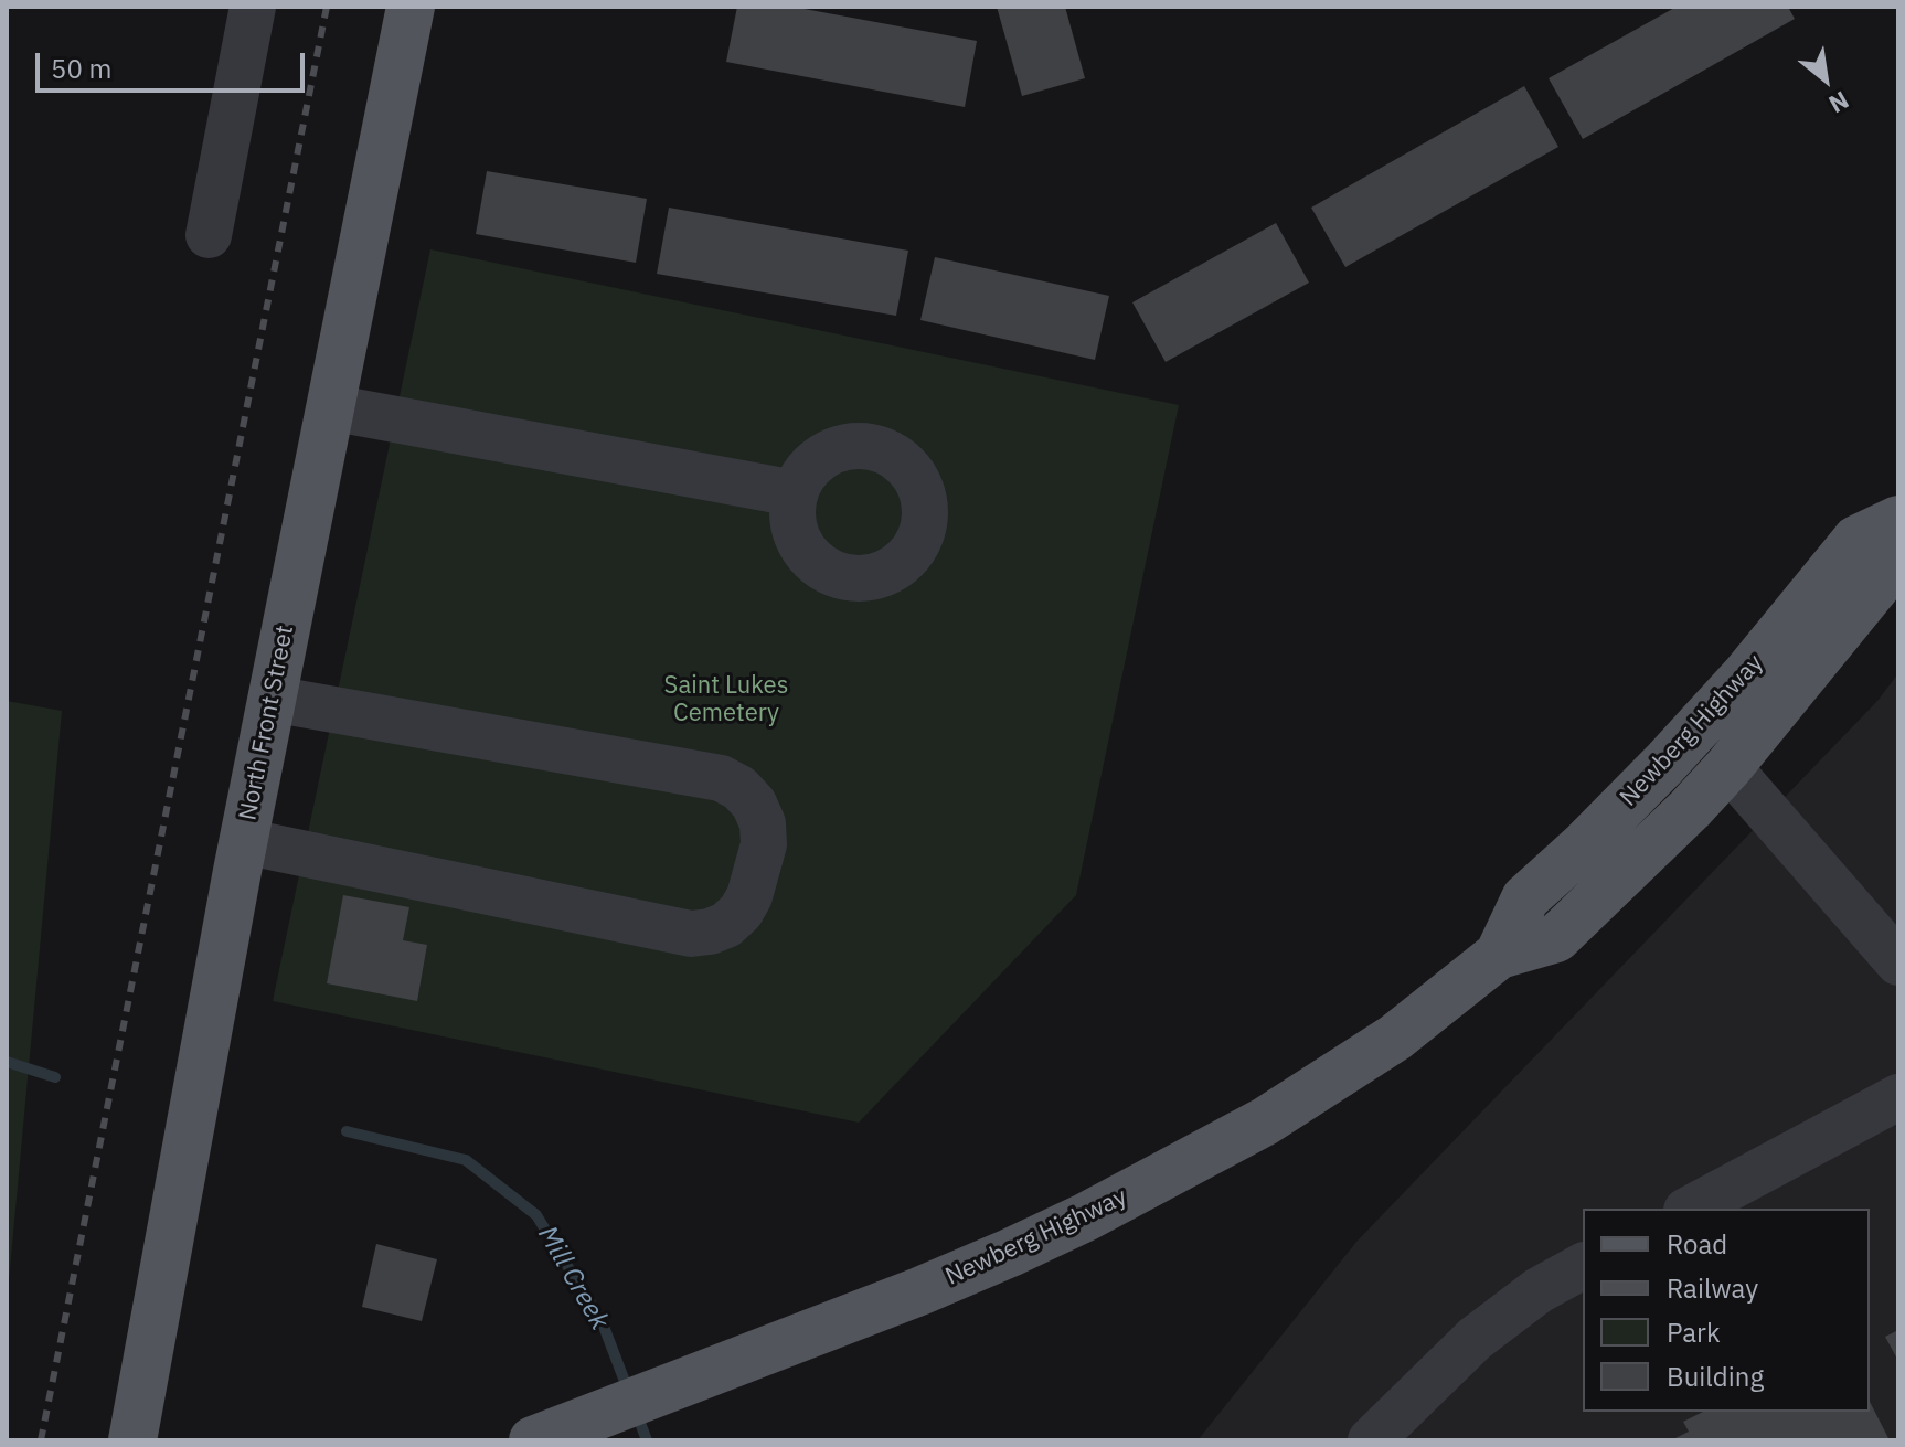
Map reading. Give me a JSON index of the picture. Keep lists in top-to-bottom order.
{
  "streets": {
    "main road": ["North Front Street", "Newberg Highway"]
  },
  "water": ["Mill Creek"],
  "parks": ["Saint Lukes Cemetery"],
  "legend": [
    "Road",
    "Railway",
    "Park",
    "Building"
  ],
  "scale_bar": "50 m",
  "north": "bottom right"
}
